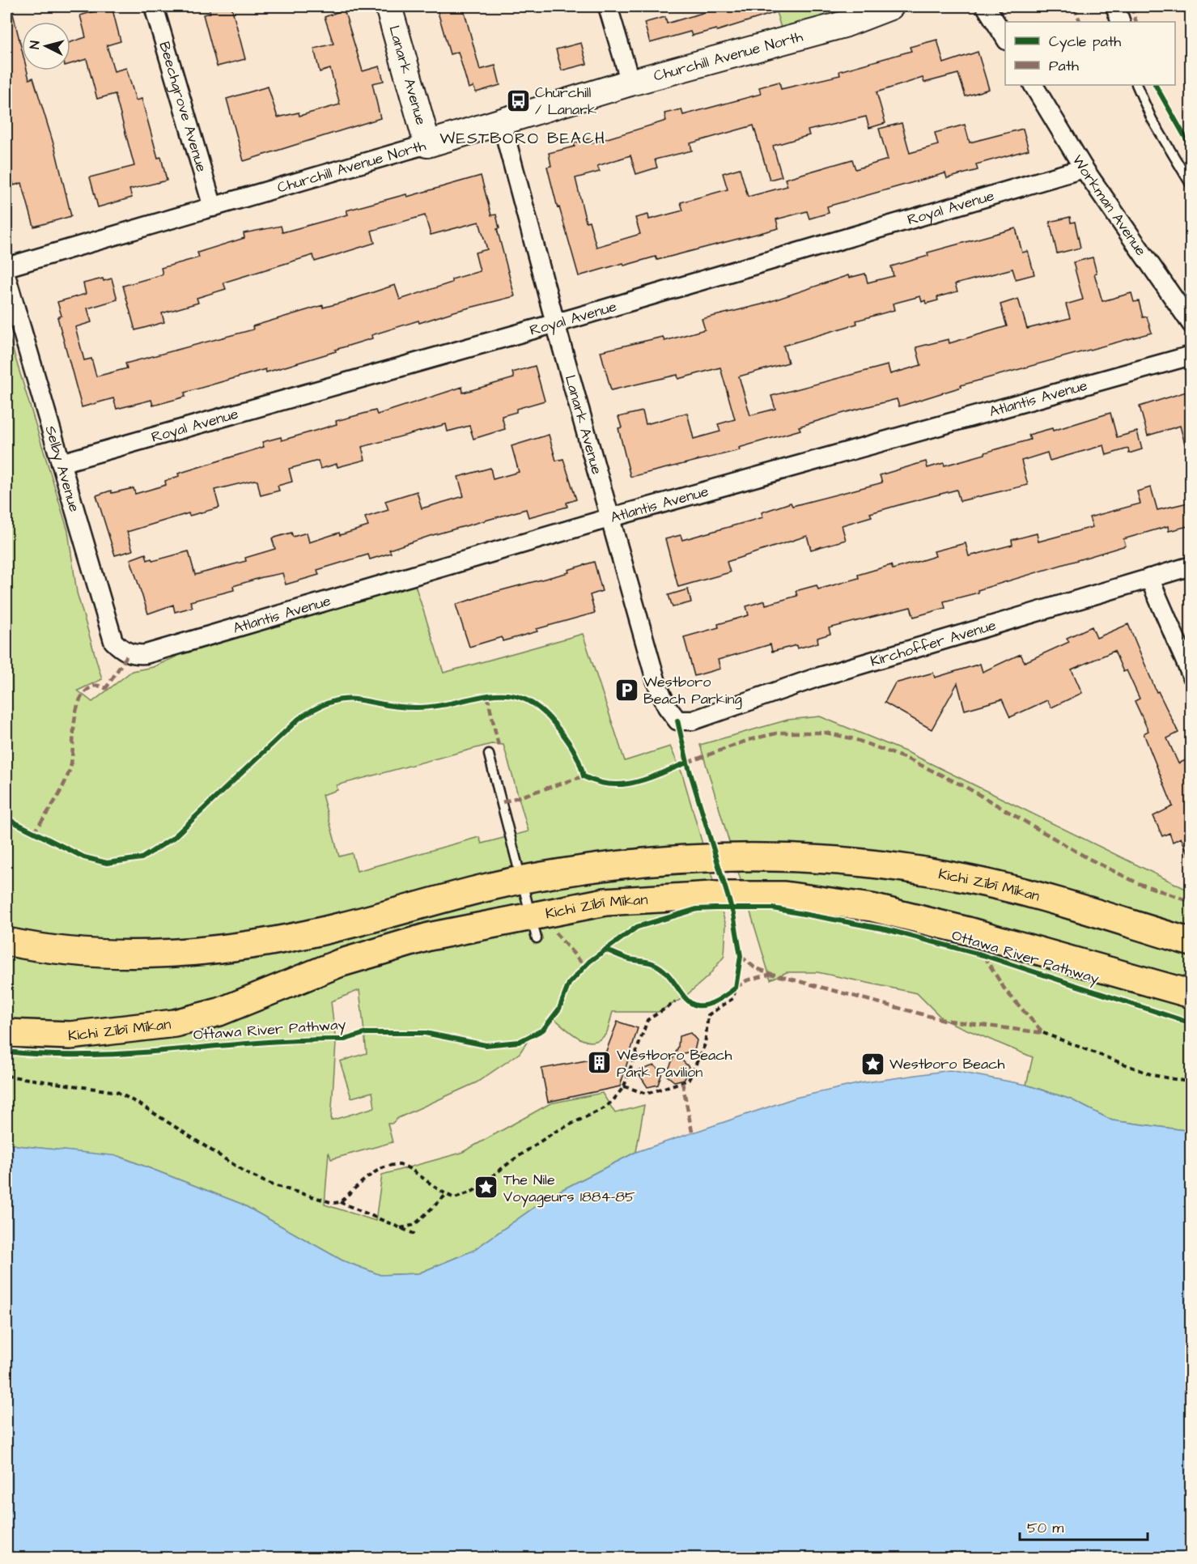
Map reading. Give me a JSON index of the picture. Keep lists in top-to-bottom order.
{
  "streets": {
    "highway": ["Kichi Zībī Mīkan"],
    "street": [
      "Churchill Avenue North",
      "Lanark Avenue",
      "Beechgrove Avenue",
      "Workman Avenue",
      "Royal Avenue",
      "Atlantis Avenue",
      "Selby Avenue",
      "Kirchoffer Avenue"
    ],
    "cycle path": ["Ottawa River Pathway"]
  },
  "crossings": [
    ["Churchill Avenue North", "Lanark Avenue"],
    ["Churchill Avenue North", "Beechgrove Avenue"],
    ["Lanark Avenue", "Royal Avenue"],
    ["Lanark Avenue", "Atlantis Avenue"],
    ["Lanark Avenue", "Kirchoffer Avenue"],
    ["Workman Avenue", "Royal Avenue"],
    ["Royal Avenue", "Selby Avenue"],
    ["Atlantis Avenue", "Selby Avenue"]
  ],
  "districts": ["WESTBORO BEACH"],
  "places": {
    "bus stop": ["Churchill / Lanark"],
    "parking": ["Westboro Beach Parking"],
    "building": ["Westboro Beach Park Pavilion"],
    "place": ["Westboro Beach", "The Nile Voyageurs 1884-85"]
  },
  "legend": ["Cycle path", "Path"],
  "scale_bar": "50 m",
  "north": "left"
}
